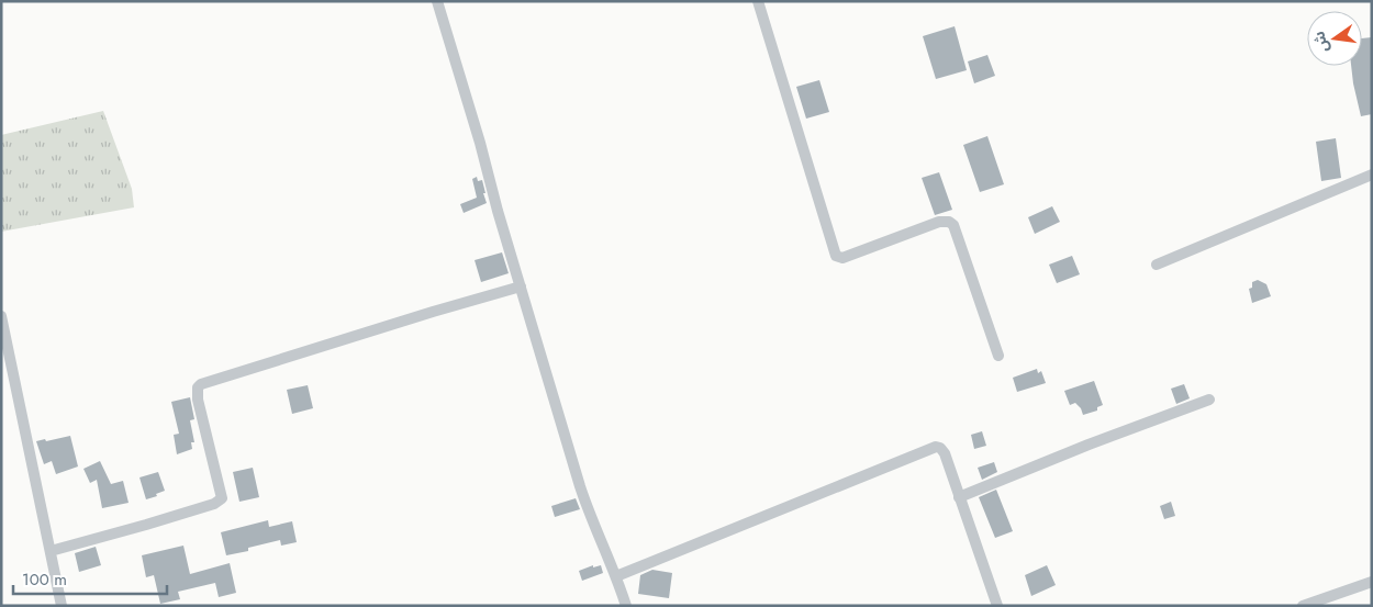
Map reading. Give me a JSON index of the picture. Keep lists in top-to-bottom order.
{
  "scale_bar": "100 m",
  "north": "left"
}
